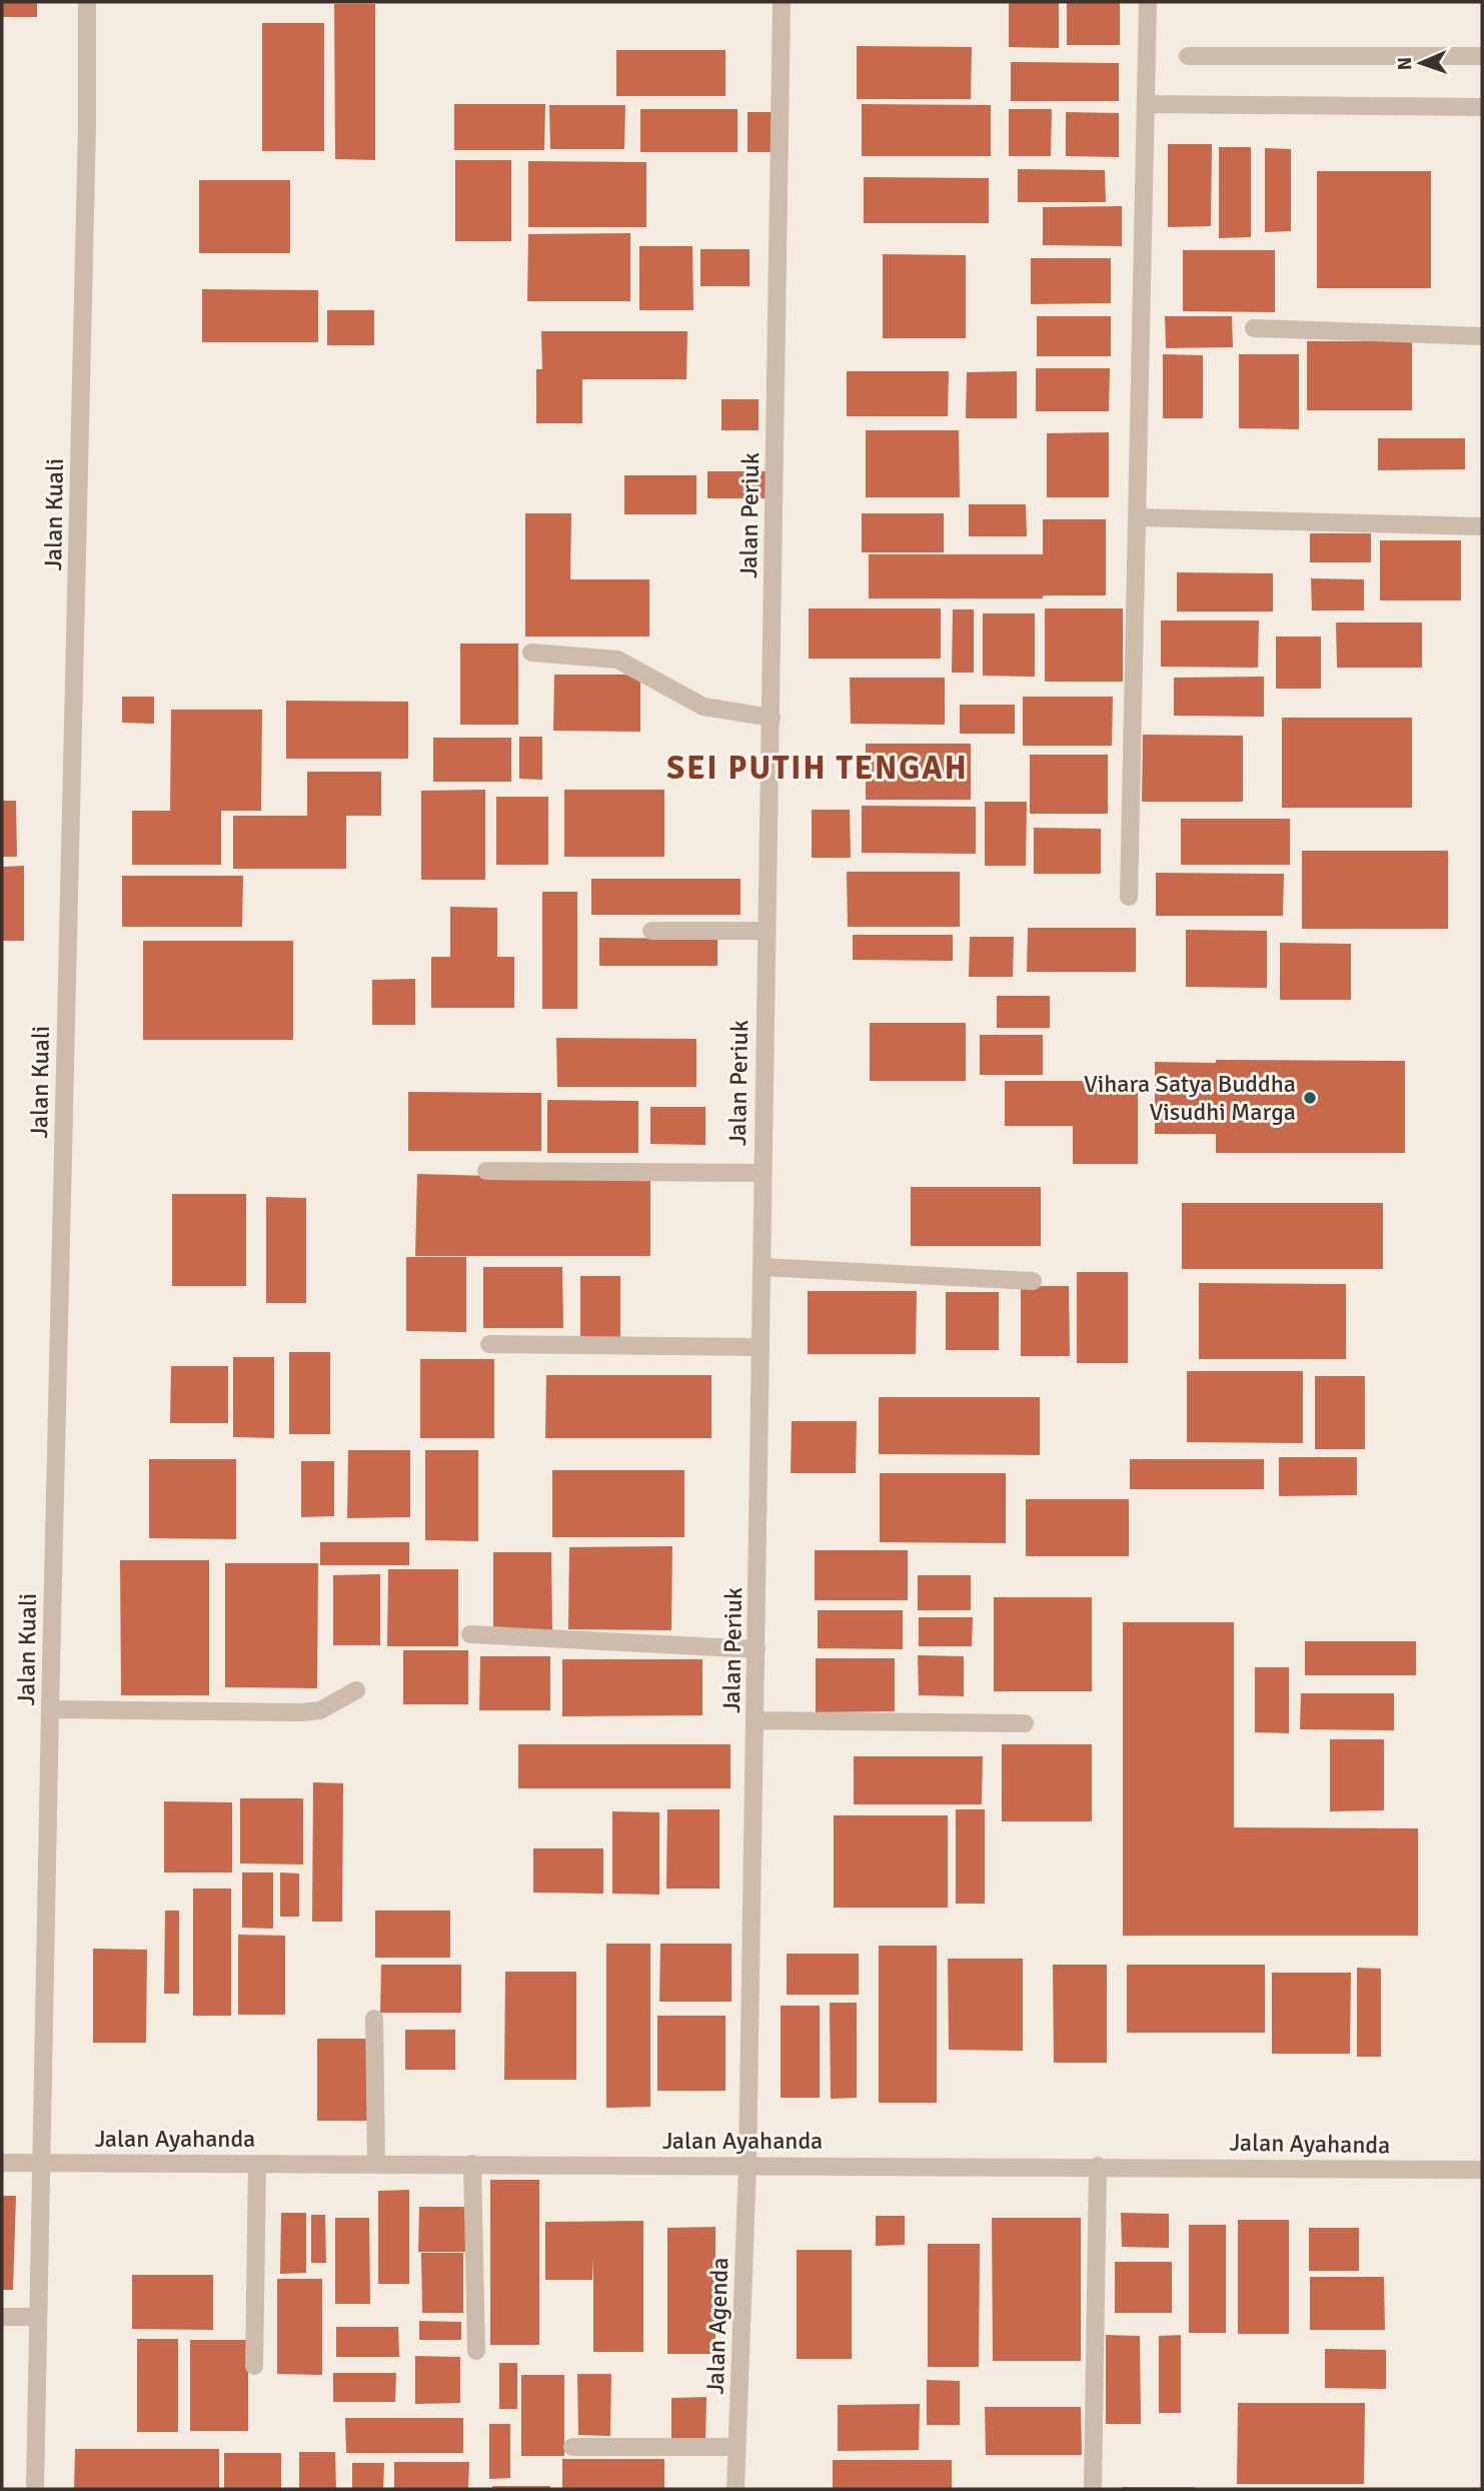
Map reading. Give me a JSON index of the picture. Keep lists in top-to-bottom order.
{
  "streets": {
    "street": [
      "Jalan Kuali",
      "Jalan Periuk",
      "Jalan Ayahanda",
      "Jalan Agenda"
    ]
  },
  "crossings": [
    ["Jalan Kuali", "Jalan Ayahanda"],
    ["Jalan Periuk", "Jalan Ayahanda"],
    ["Jalan Periuk", "Jalan Agenda"],
    ["Jalan Ayahanda", "Jalan Agenda"]
  ],
  "districts": ["SEI PUTIH TENGAH"],
  "places": ["Vihara Satya Buddha Visudhi Marga"],
  "north": "left"
}
